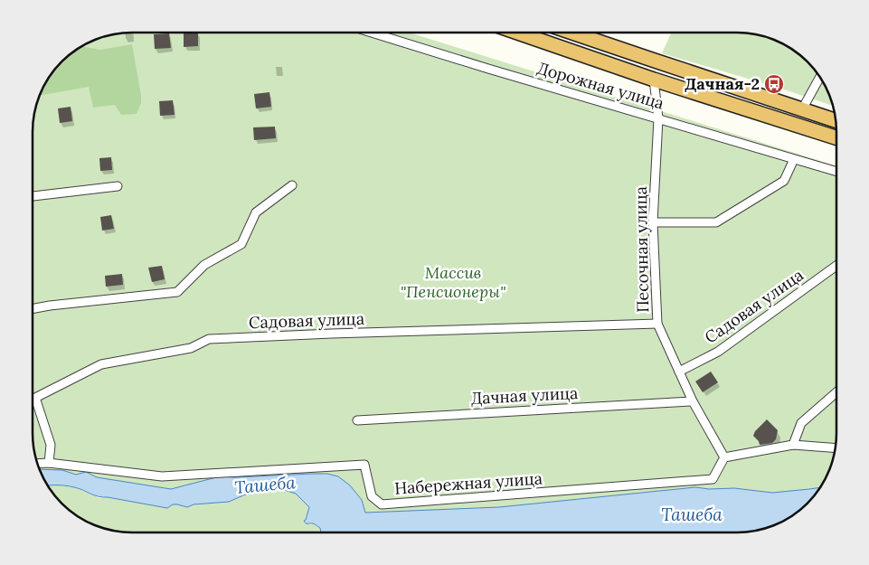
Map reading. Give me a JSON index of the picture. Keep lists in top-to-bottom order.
{
  "streets": {
    "street": [
      "Дорожная улица",
      "Песочная улица",
      "Садовая улица",
      "Дачная улица",
      "Набережная улица"
    ]
  },
  "crossings": [
    ["Дорожная улица", "Песочная улица"],
    ["Песочная улица", "Садовая улица"],
    ["Песочная улица", "Дачная улица"],
    ["Песочная улица", "Набережная улица"],
    ["Садовая улица", "Набережная улица"]
  ],
  "water": ["Ташеба"],
  "parks": ["Массив \"Пенсионеры\""],
  "places": {
    "bus stop": ["Дачная-2"]
  }
}
